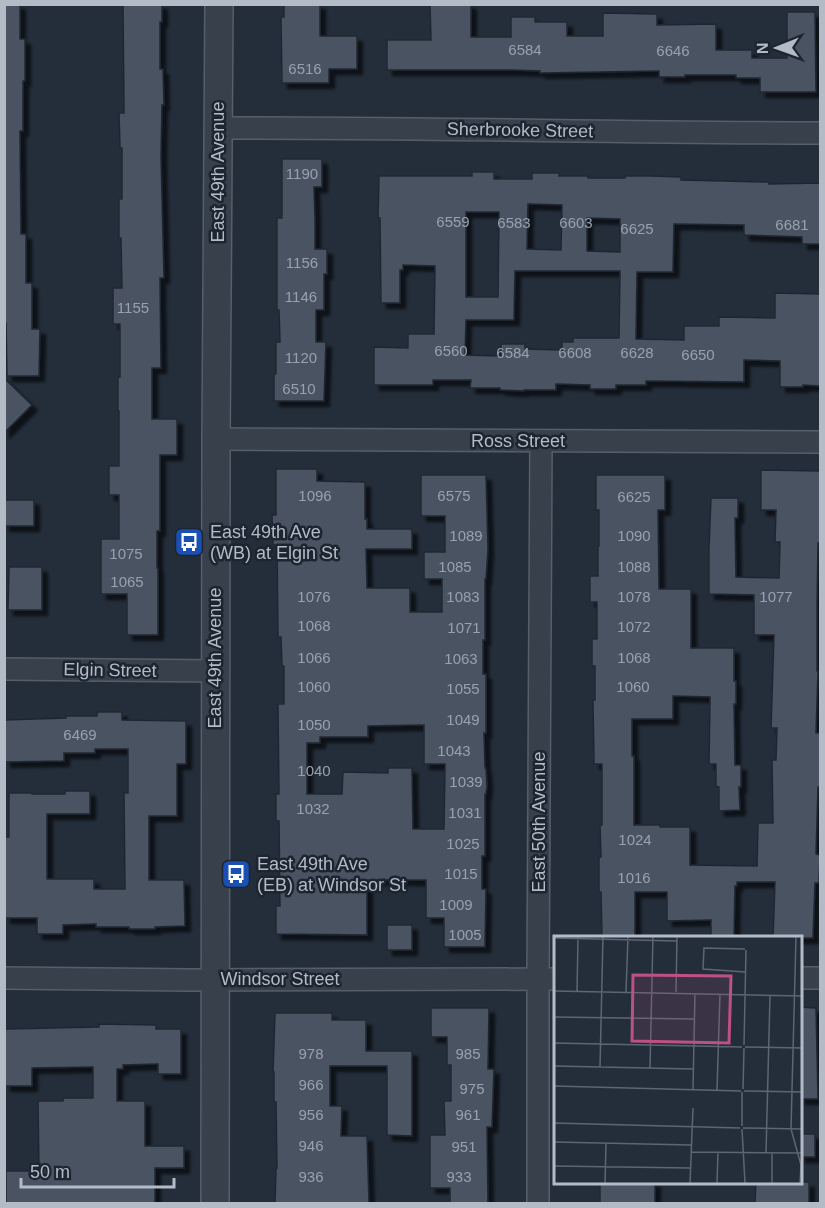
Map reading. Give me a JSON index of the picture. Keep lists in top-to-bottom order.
{
  "streets": {
    "street": [
      "Sherbrooke Street",
      "East 49th Avenue",
      "Ross Street",
      "Elgin Street",
      "East 50th Avenue",
      "Windsor Street"
    ]
  },
  "crossings": [
    ["Sherbrooke Street", "East 49th Avenue"],
    ["East 49th Avenue", "Ross Street"],
    ["East 49th Avenue", "Elgin Street"],
    ["East 49th Avenue", "Windsor Street"],
    ["Ross Street", "East 50th Avenue"],
    ["East 50th Avenue", "Windsor Street"]
  ],
  "places": {
    "bus stop": ["East 49th Ave (WB) at Elgin St", "East 49th Ave (EB) at Windsor St"]
  },
  "house_numbers": [
    "6584",
    "6646",
    "6516",
    "1190",
    "6559",
    "6583",
    "6603",
    "6681",
    "6625",
    "1156",
    "1146",
    "1155",
    "6560",
    "6584",
    "6608",
    "6628",
    "6650",
    "1120",
    "6510",
    "1096",
    "6575",
    "6625",
    "1089",
    "1090",
    "1075",
    "1085",
    "1088",
    "1065",
    "1076",
    "1083",
    "1078",
    "1077",
    "1068",
    "1072",
    "1071",
    "1066",
    "1068",
    "1063",
    "1060",
    "1060",
    "1055",
    "1049",
    "1050",
    "6469",
    "1043",
    "1040",
    "1039",
    "1032",
    "1031",
    "1024",
    "1025",
    "1015",
    "1016",
    "1009",
    "1005",
    "978",
    "985",
    "966",
    "975",
    "956",
    "961",
    "946",
    "951",
    "936",
    "933"
  ],
  "scale_bar": "50 m",
  "north": "left"
}
